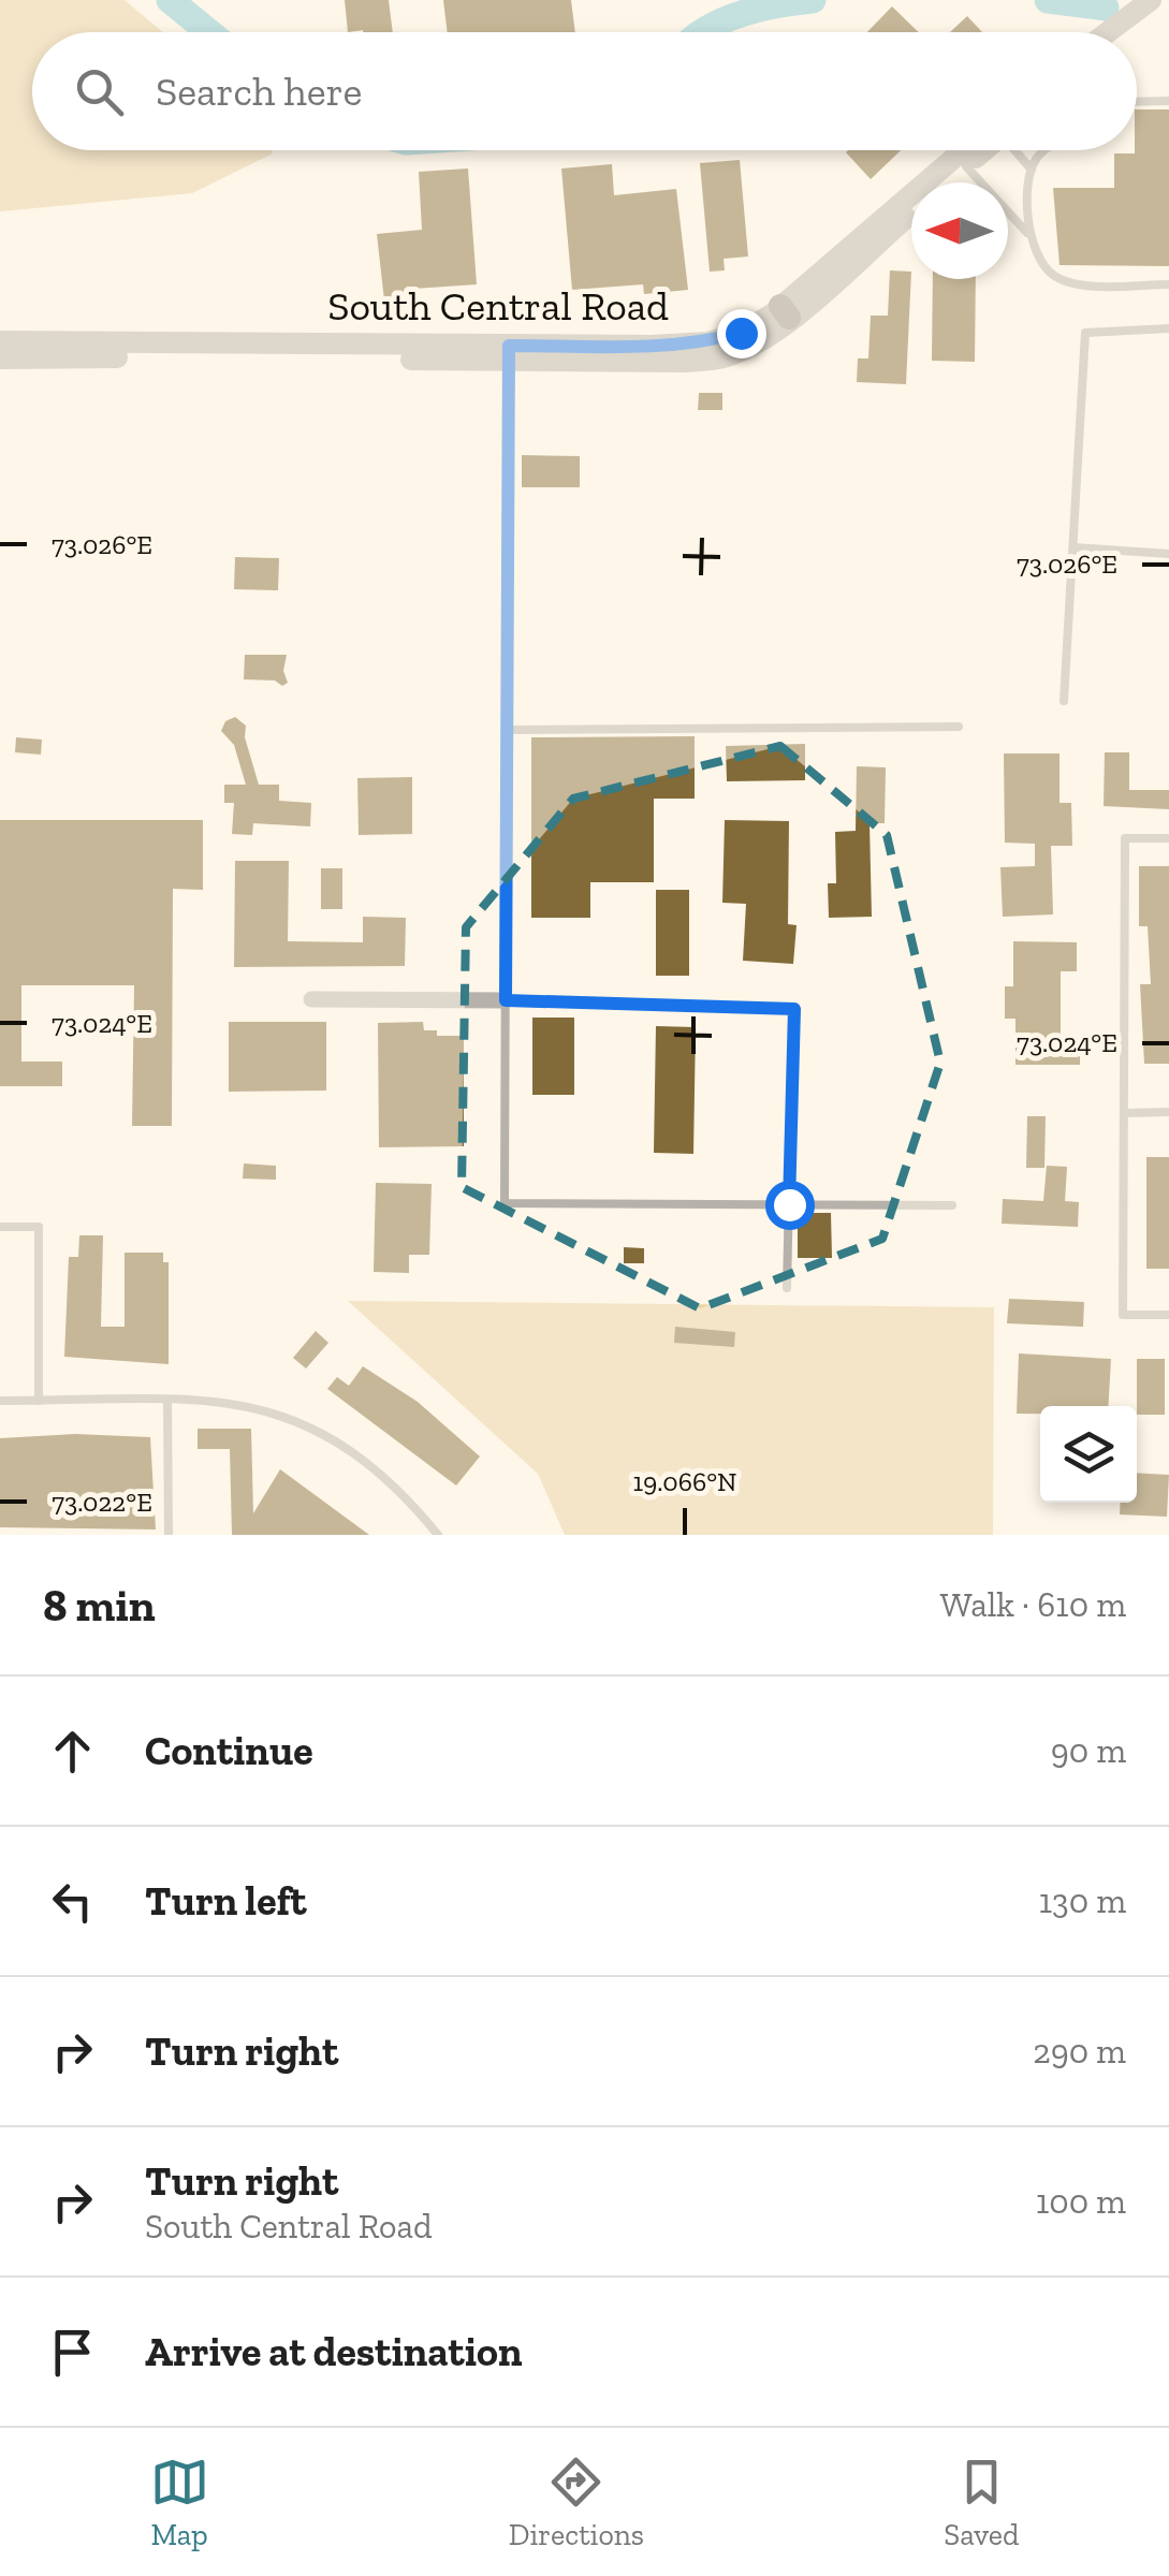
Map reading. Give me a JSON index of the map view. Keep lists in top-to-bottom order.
{
  "streets": {
    "street": ["South Central Road"]
  },
  "north": "left",
  "page": {
    "search": "Search here",
    "heading": ["8 min", "Walk · 610 m"],
    "list": [
      ["Continue", "90 m"],
      ["Turn left", "130 m"],
      ["Turn right", "290 m"],
      ["Turn right", "South Central Road", "100 m"],
      "Arrive at destination"
    ],
    "nav": ["Map", "Directions", "Saved"]
  },
  "coordinates": [
    "73.026°E",
    "73.024°E",
    "19.066°N",
    "73.022°E"
  ]
}
